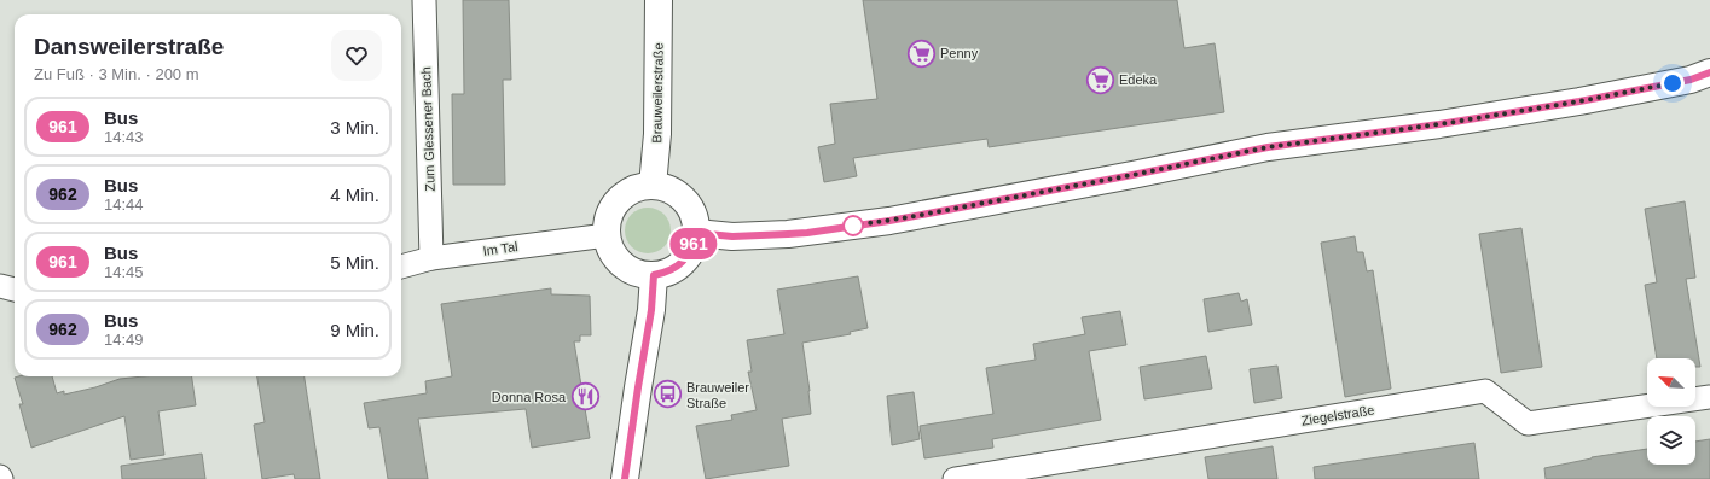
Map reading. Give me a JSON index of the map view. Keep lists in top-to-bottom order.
{
  "streets": {
    "main road": ["Brauweilerstraße"],
    "street": ["Zum Glessener Bach", "Im Tal", "Ziegelstraße"]
  },
  "crossings": [
    ["Brauweilerstraße", "Im Tal"],
    ["Zum Glessener Bach", "Im Tal"]
  ],
  "places": {
    "supermarket": ["Penny", "Edeka"],
    "bus stop": ["Brauweiler Straße"],
    "restaurant": ["Donna Rosa"]
  },
  "lines": ["bus line 961"],
  "north": "top left",
  "page": {
    "on_map": "961",
    "heading": ["Dansweilerstraße", "Zu Fuß · 3 Min. · 200 m"],
    "list": [
      {
        "mark": "961",
        "name": "Bus",
        "note": "14:43",
        "value": "3 Min."
      },
      {
        "mark": "962",
        "name": "Bus",
        "note": "14:44",
        "value": "4 Min."
      },
      {
        "mark": "961",
        "name": "Bus",
        "note": "14:45",
        "value": "5 Min."
      },
      {
        "mark": "962",
        "name": "Bus",
        "note": "14:49",
        "value": "9 Min."
      }
    ]
  }
}
